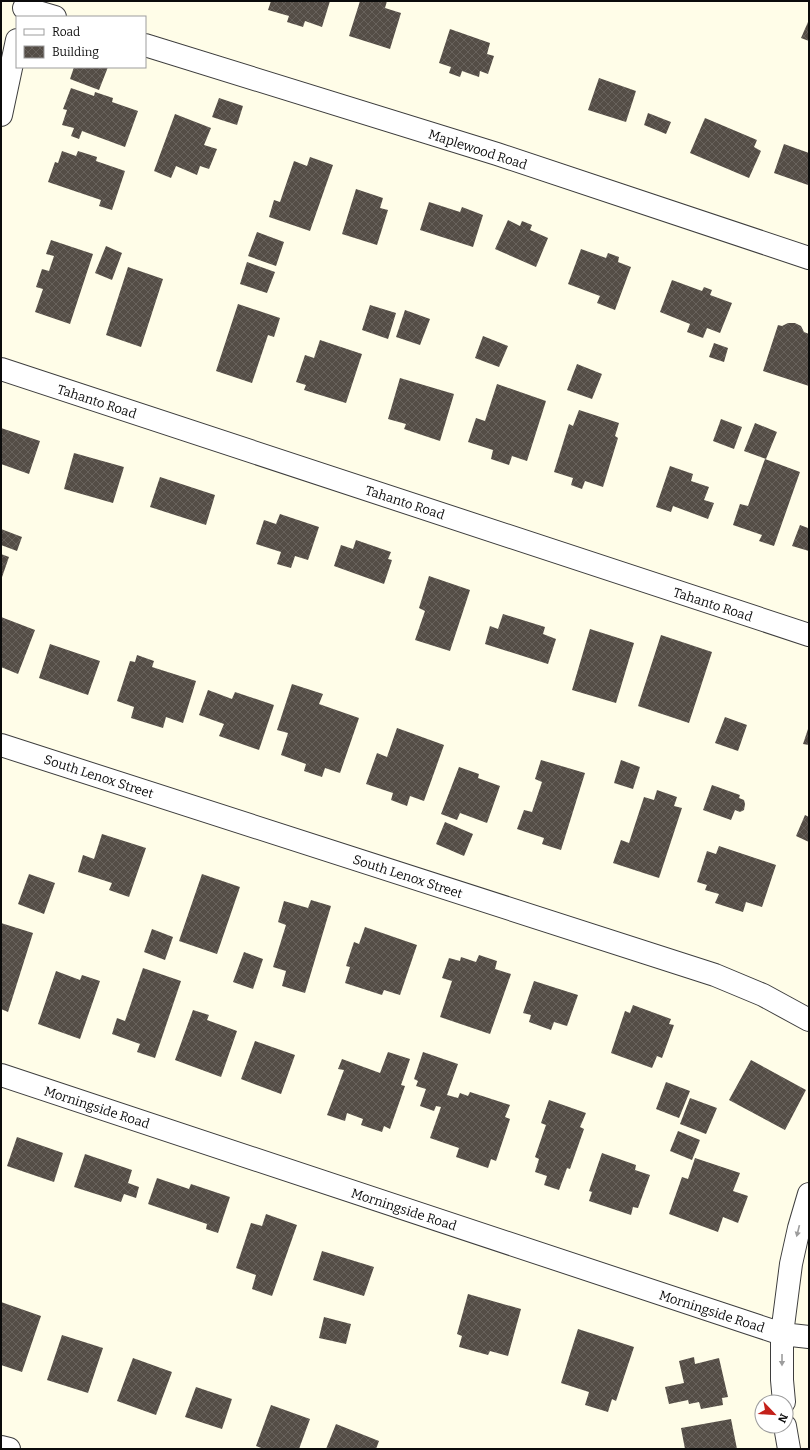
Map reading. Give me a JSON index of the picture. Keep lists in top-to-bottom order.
{
  "streets": {
    "street": [
      "Maplewood Road",
      "Tahanto Road",
      "South Lenox Street",
      "Morningside Road"
    ]
  },
  "legend": ["Road", "Building"],
  "north": "bottom right"
}
